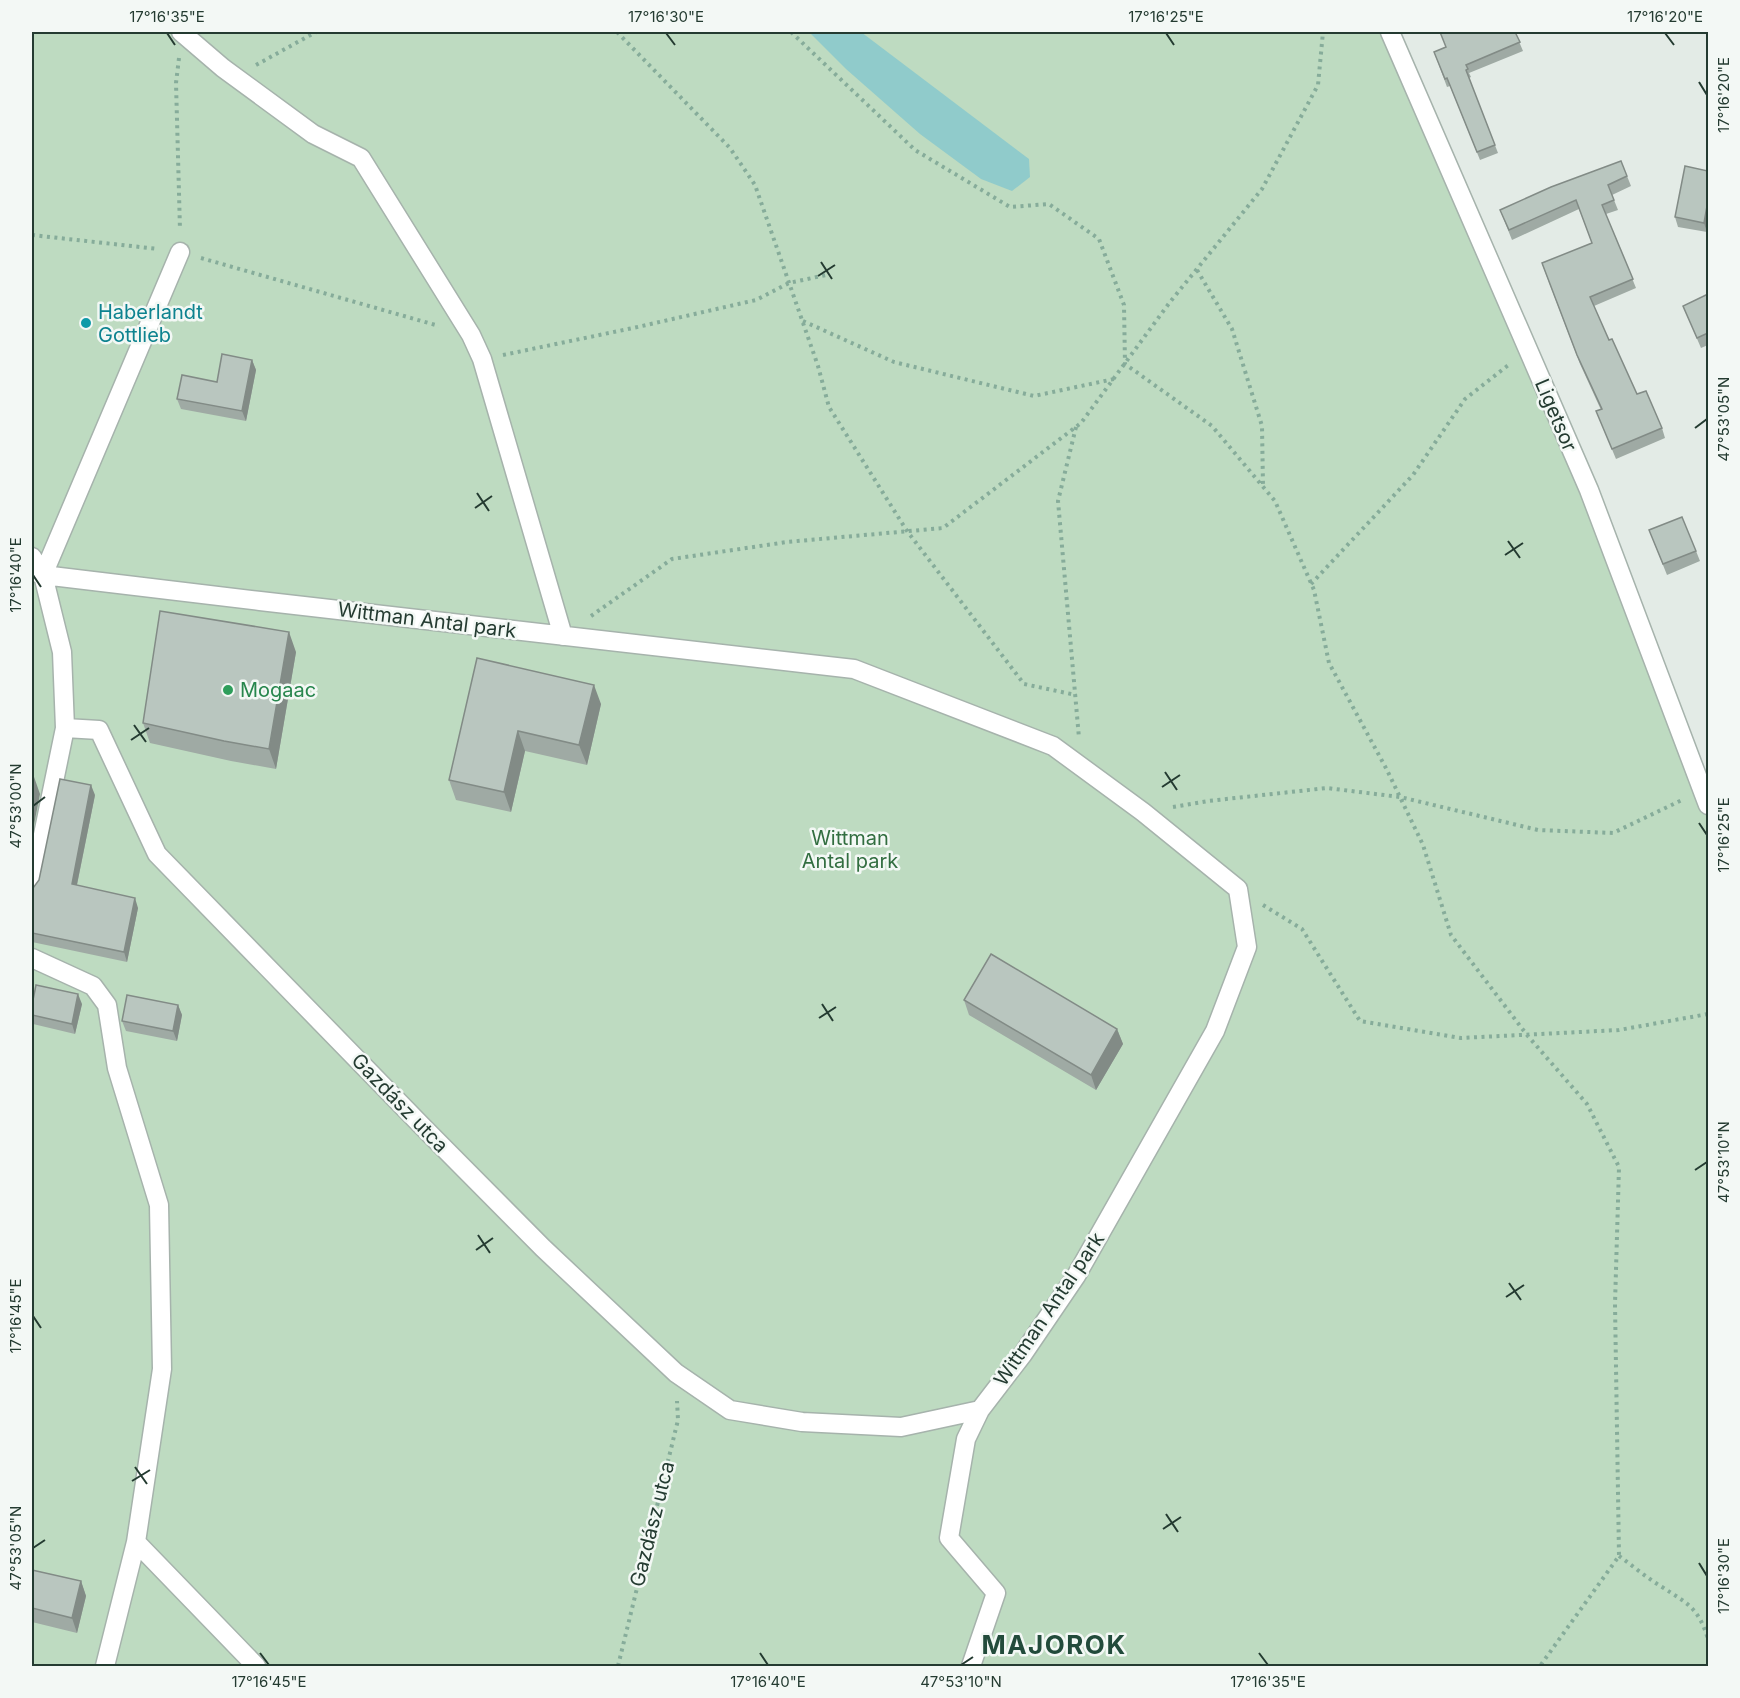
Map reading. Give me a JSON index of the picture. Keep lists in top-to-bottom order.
{
  "streets": {
    "street": ["Ligetsor", "Wittman Antal park", "Gazdász utca"]
  },
  "districts": ["MAJOROK"],
  "parks": ["Wittman Antal park"],
  "places": ["Haberlandt Gottlieb", "Mogaac"],
  "coordinates": [
    "17°16'35\"E",
    "17°16'30\"E",
    "17°16'25\"E",
    "17°16'20\"E",
    "47°53'05\"N",
    "17°16'40\"E",
    "47°53'00\"N",
    "47°53'10\"N",
    "17°16'45\"E"
  ]
}
